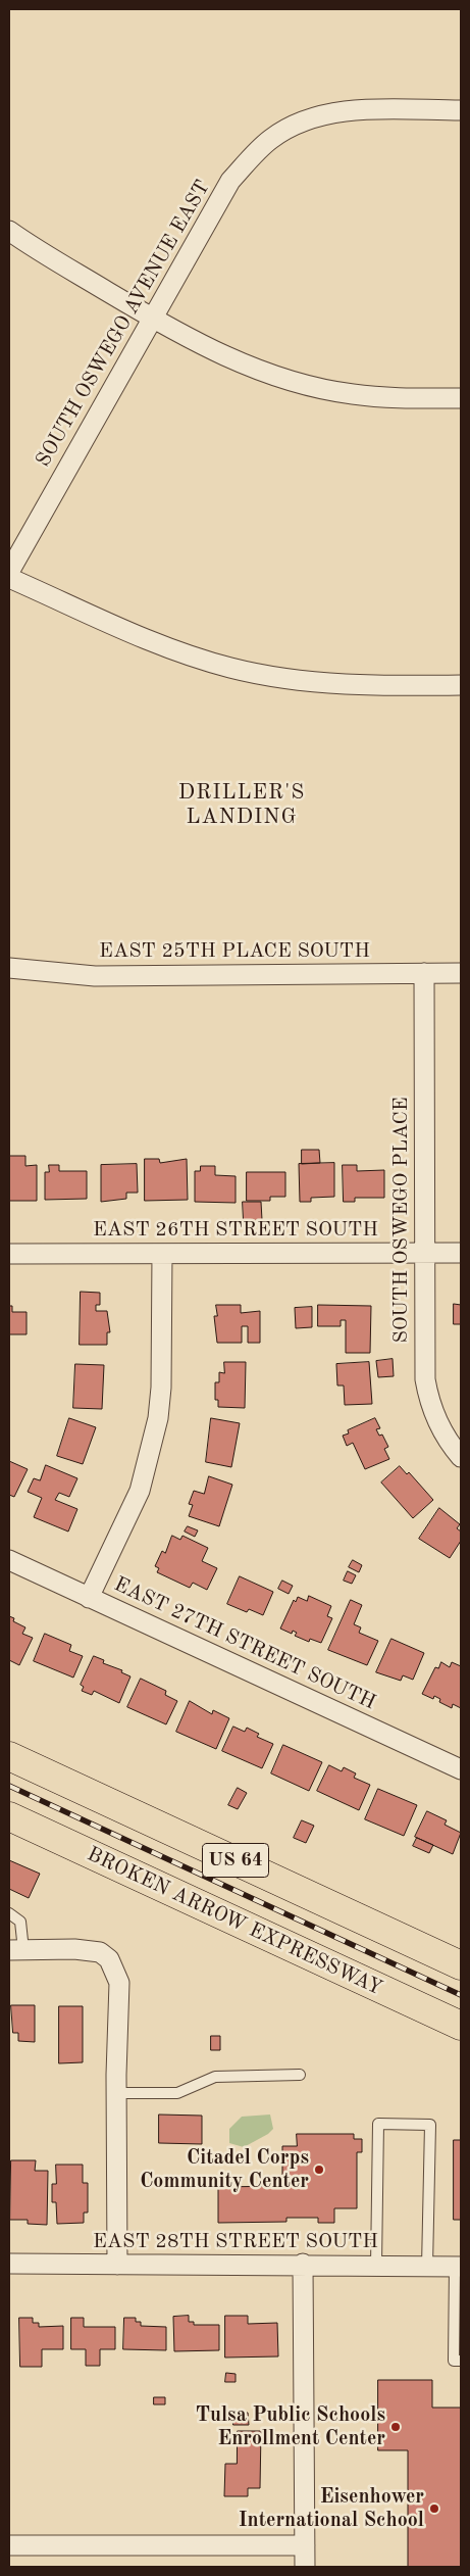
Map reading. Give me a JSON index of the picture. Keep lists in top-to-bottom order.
{
  "streets": {
    "highway": ["US 64", "BROKEN ARROW EXPRESSWAY"],
    "street": [
      "SOUTH OSWEGO AVENUE EAST",
      "EAST 25TH PLACE SOUTH",
      "SOUTH OSWEGO PLACE",
      "EAST 26TH STREET SOUTH",
      "EAST 27TH STREET SOUTH",
      "EAST 28TH STREET SOUTH"
    ]
  },
  "crossings": [
    ["EAST 25TH PLACE SOUTH", "SOUTH OSWEGO PLACE"],
    ["SOUTH OSWEGO PLACE", "EAST 26TH STREET SOUTH"]
  ],
  "districts": ["DRILLER'S LANDING"],
  "places": ["Citadel Corps Community Center", "Tulsa Public Schools Enrollment Center", "Eisenhower International School"]
}
